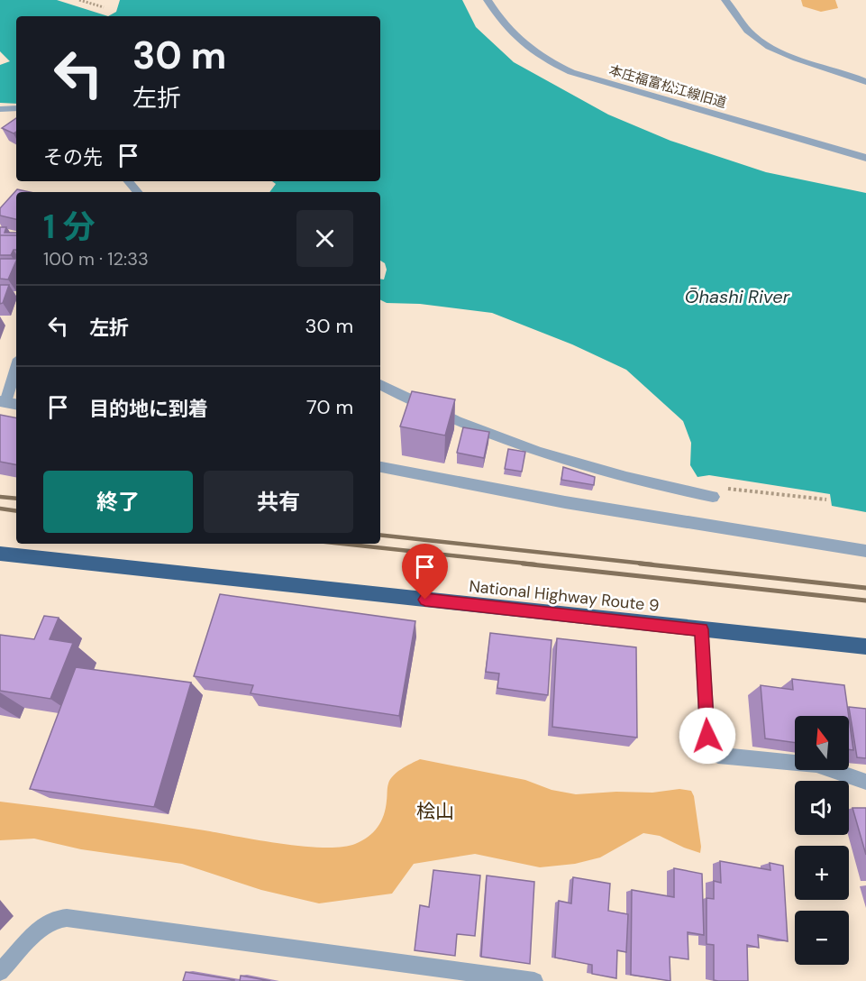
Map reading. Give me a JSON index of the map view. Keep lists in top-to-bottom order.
{
  "streets": {
    "highway": ["National Highway Route 9"],
    "street": ["本庄福富松江線旧道"]
  },
  "water": ["Ōhashi River"],
  "parks": ["桧山"],
  "north": "top",
  "page": {
    "turn": ["30 m", "左折"],
    "then": "その先",
    "heading": ["1 分", "100 m · 12:33"],
    "list": [
      {
        "name": "左折",
        "value": "30 m"
      },
      {
        "name": "目的地に到着",
        "value": "70 m"
      }
    ],
    "buttons": ["終了", "共有"],
    "map_buttons": ["+", "−"]
  }
}
